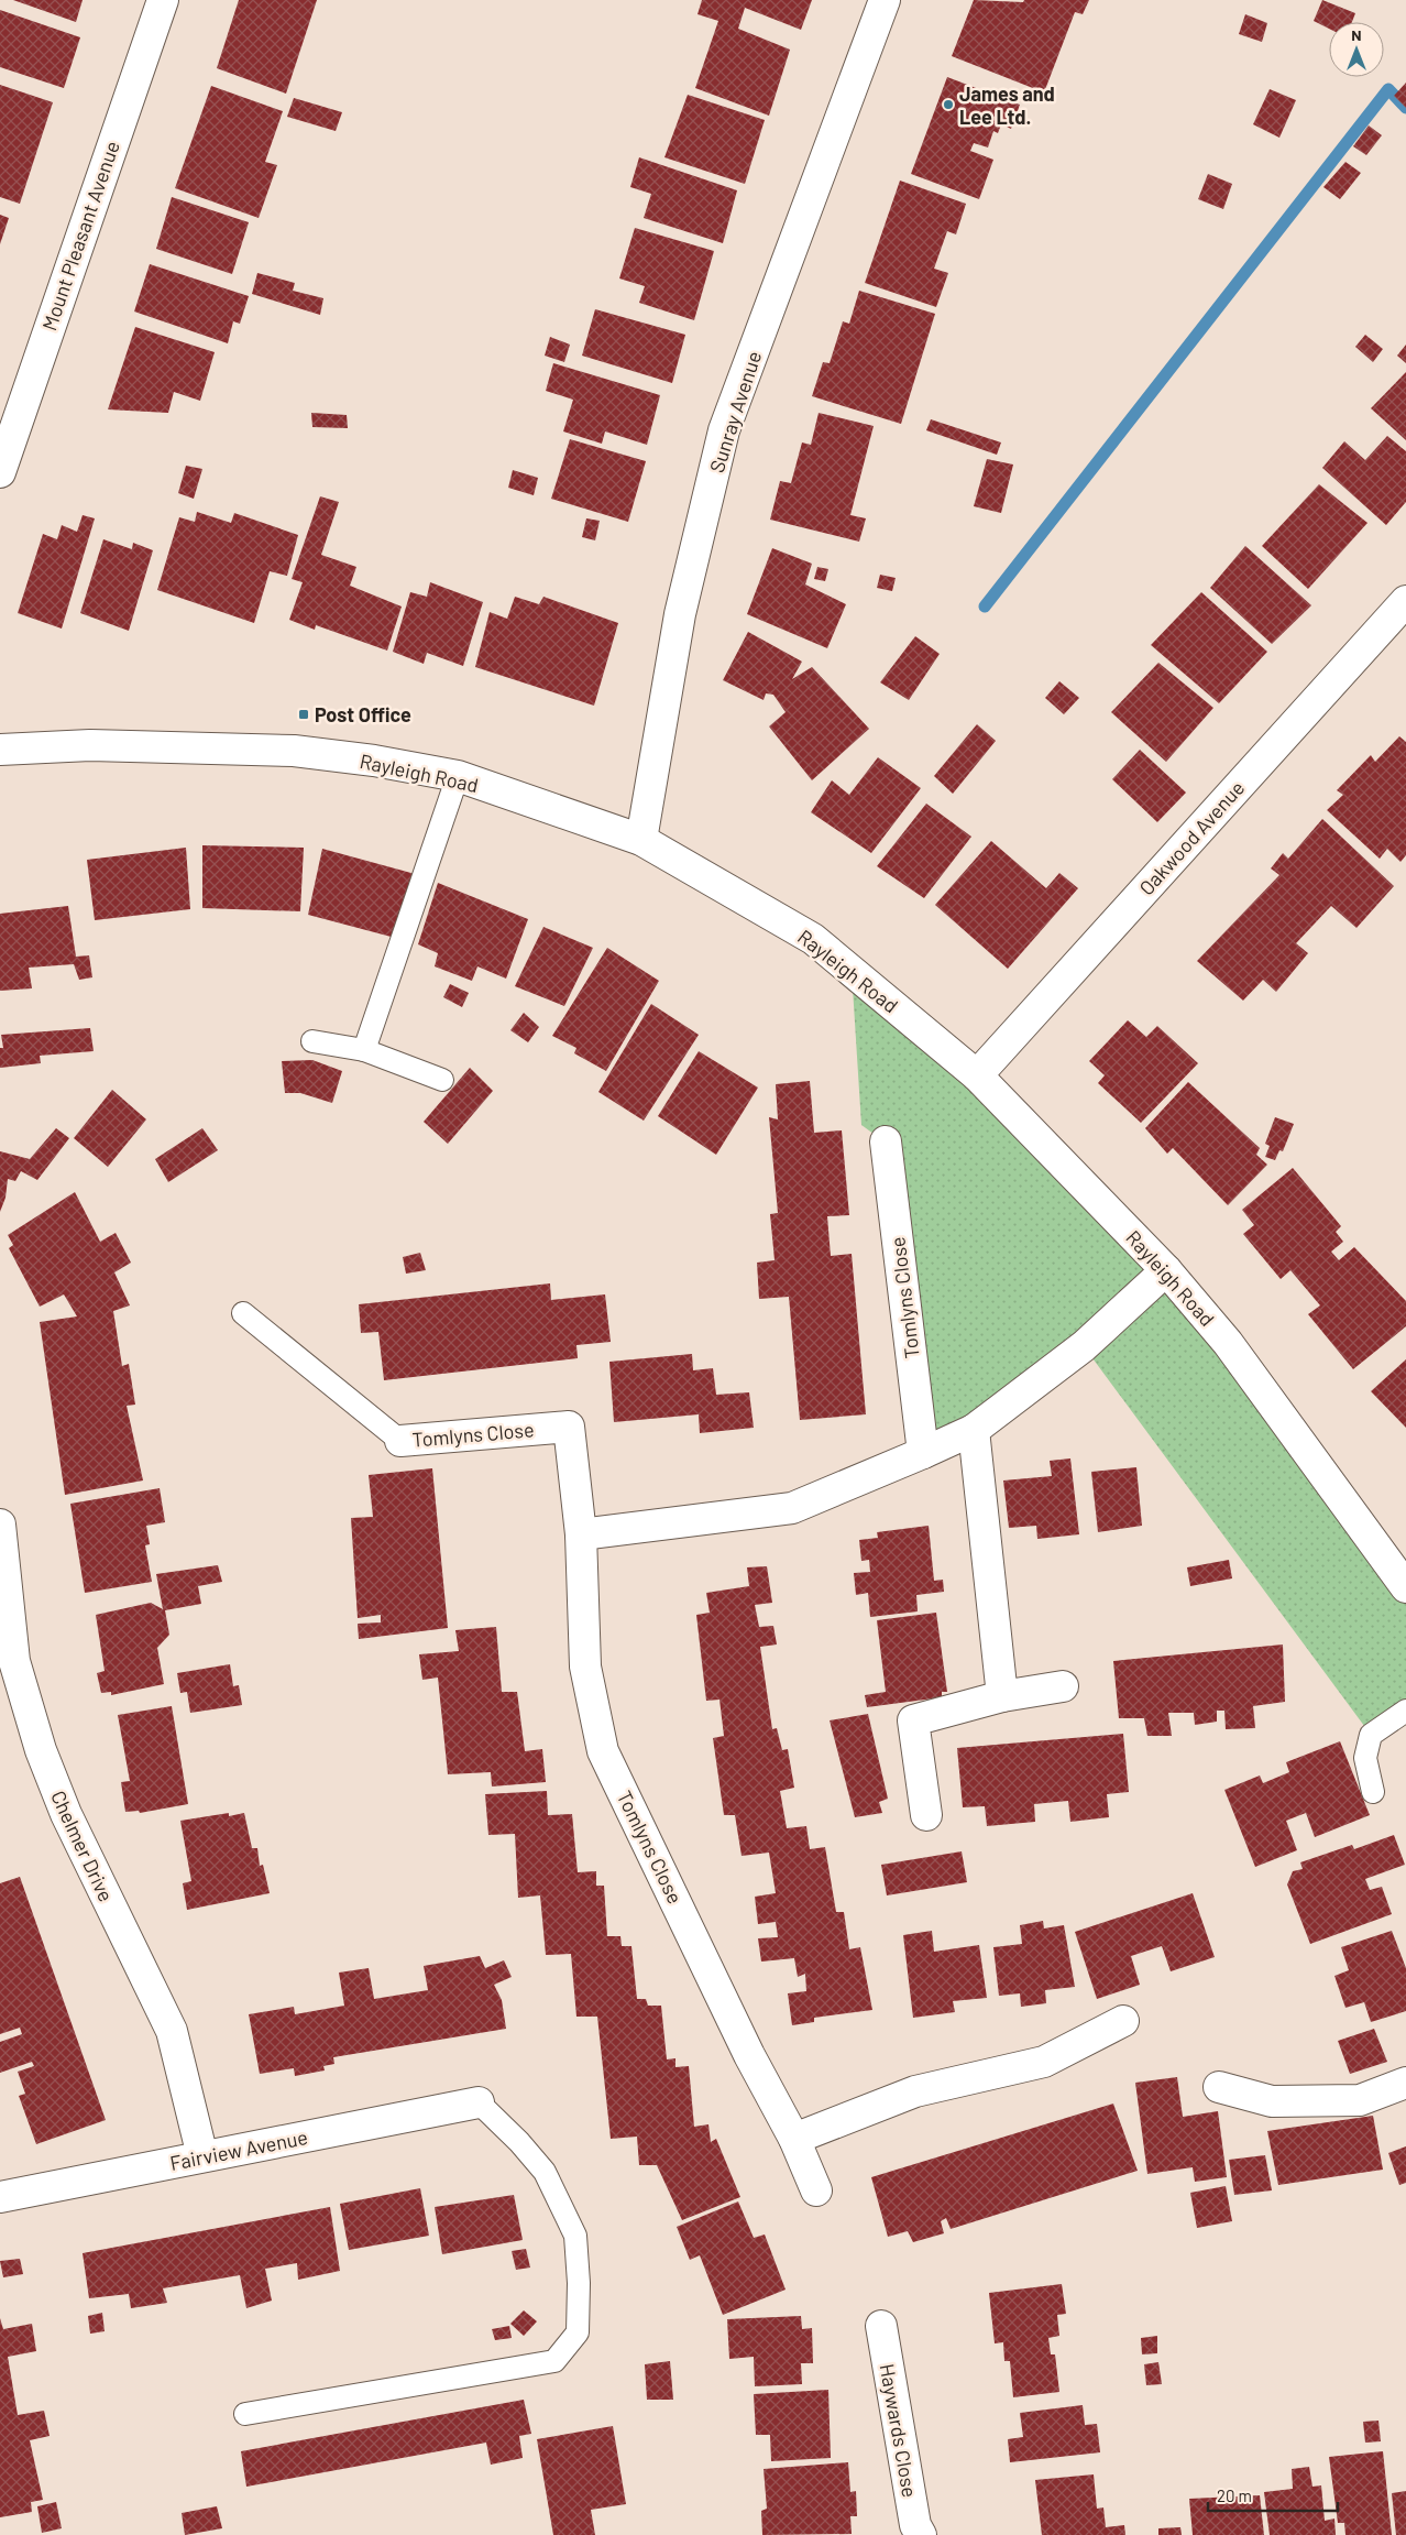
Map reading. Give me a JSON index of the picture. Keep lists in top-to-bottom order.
{
  "streets": {
    "street": [
      "Mount Pleasant Avenue",
      "Sunray Avenue",
      "Rayleigh Road",
      "Oakwood Avenue",
      "Tomlyns Close",
      "Chelmer Drive",
      "Fairview Avenue",
      "Haywards Close"
    ]
  },
  "crossings": [
    ["Sunray Avenue", "Rayleigh Road"],
    ["Rayleigh Road", "Oakwood Avenue"],
    ["Chelmer Drive", "Fairview Avenue"]
  ],
  "places": {
    "other": ["James and Lee Ltd."],
    "transit": ["Post Office"]
  },
  "scale_bar": "20 m",
  "north": "top"
}
